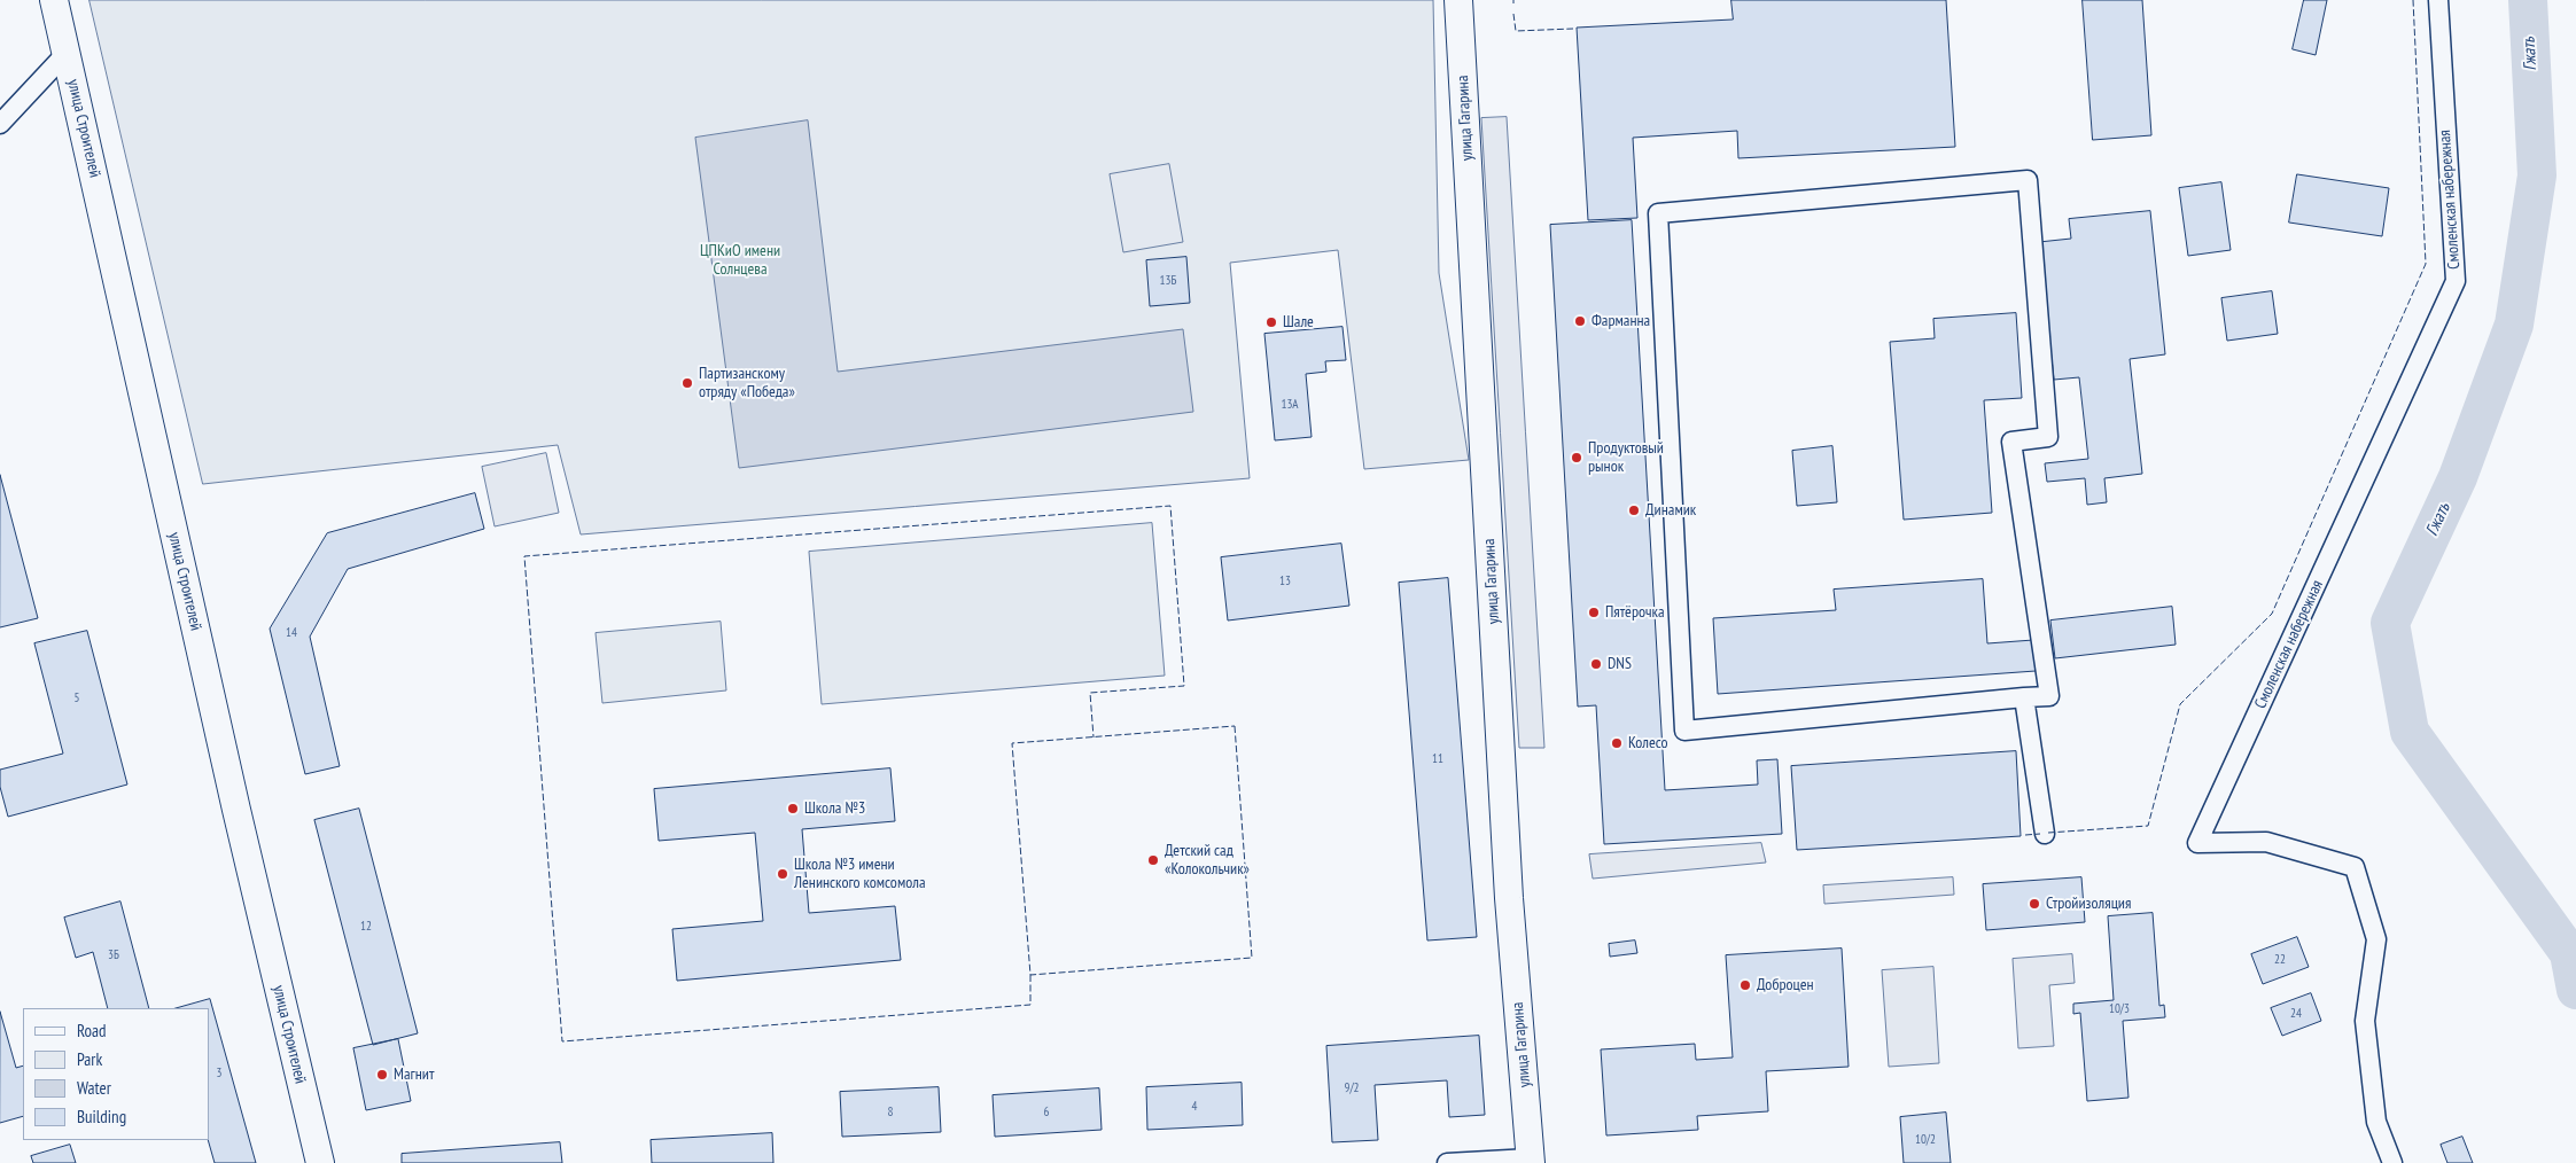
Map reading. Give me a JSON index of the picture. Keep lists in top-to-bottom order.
{
  "streets": {
    "main road": ["улица Гагарина", "улица Строителей"],
    "street": ["Смоленская набережная"]
  },
  "water": ["Гжать"],
  "parks": ["ЦПКиО имени Солнцева"],
  "places": [
    "Фарманна",
    "Шале",
    "Партизанскому отряду «Победа»",
    "Продуктовый рынок",
    "Динамик",
    "Пятёрочка",
    "DNS",
    "Колесо",
    "Школа №3",
    "Детский сад «Колокольчик»",
    "Школа №3 имени Ленинского комсомола",
    "Стройизоляция",
    "Доброцен",
    "Магнит"
  ],
  "house_numbers": [
    "13Б",
    "13А",
    "13",
    "14",
    "5",
    "11",
    "12",
    "3Б",
    "22",
    "10/3",
    "24",
    "3",
    "9/2",
    "4",
    "8",
    "6",
    "10/2"
  ],
  "legend": [
    "Road",
    "Park",
    "Water",
    "Building"
  ]
}
